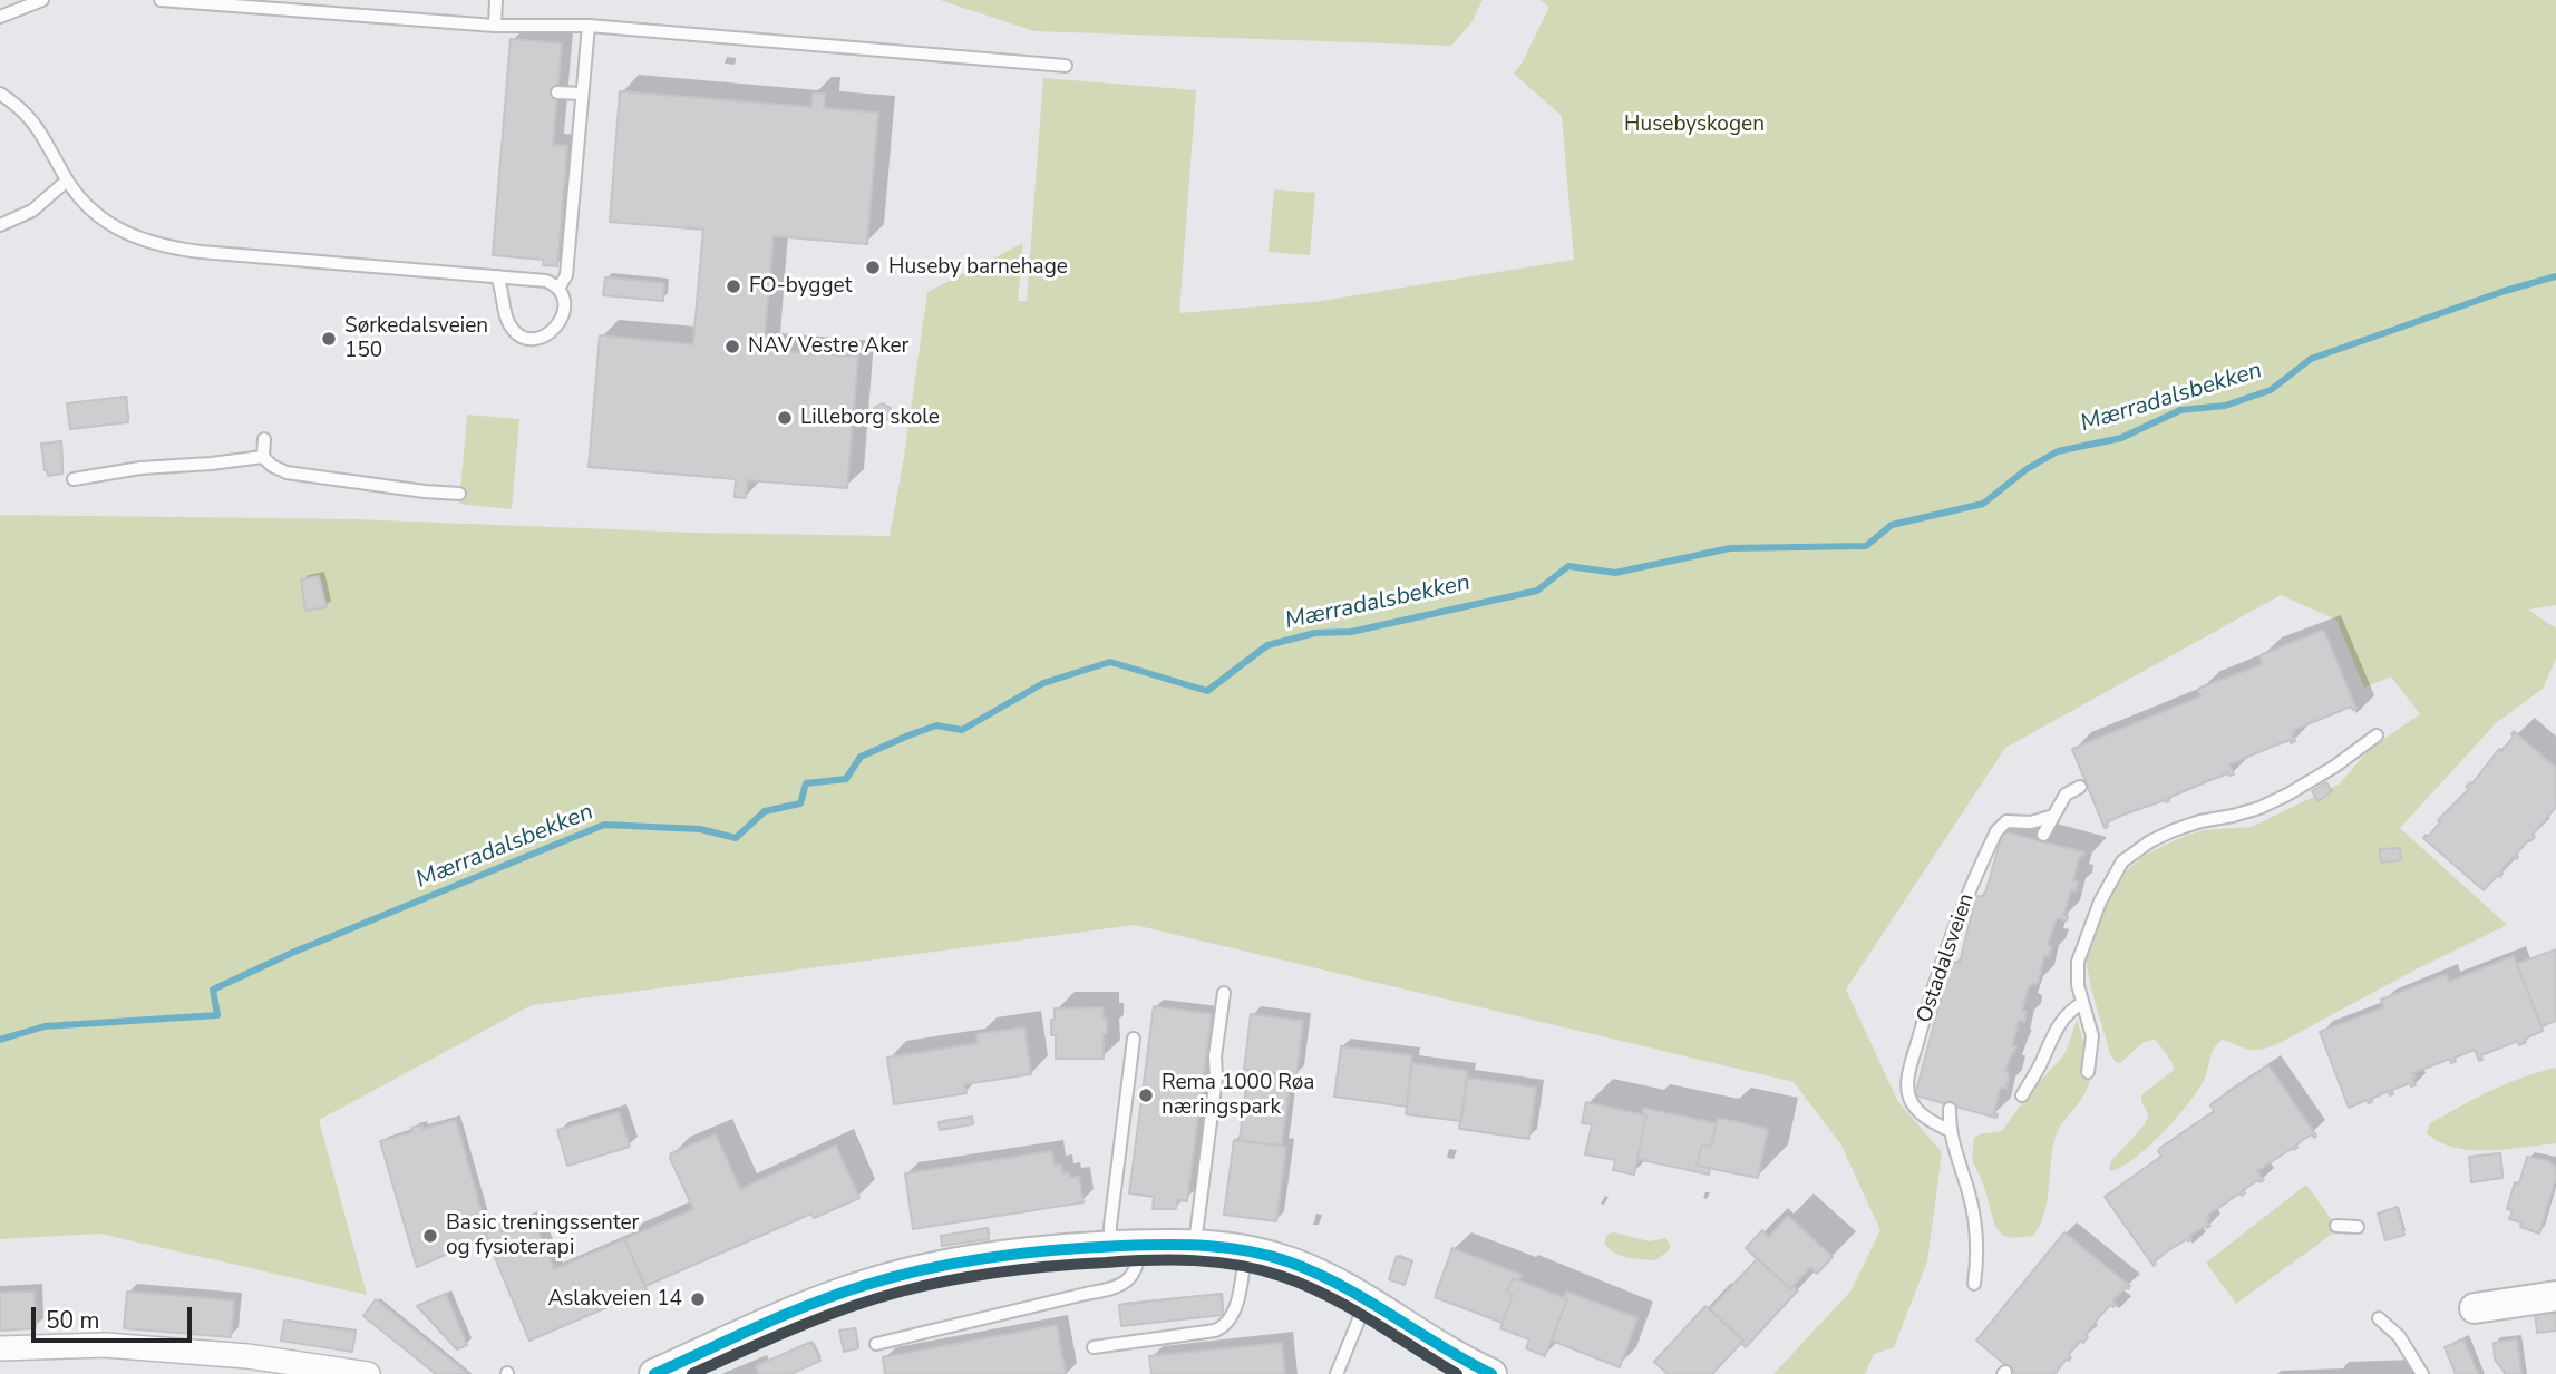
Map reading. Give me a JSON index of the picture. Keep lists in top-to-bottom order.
{
  "streets": {
    "lane": ["Ostadalsveien"]
  },
  "water": ["Mærradalsbekken"],
  "parks": ["Husebyskogen"],
  "places": [
    "Huseby barnehage",
    "FO-bygget",
    "Sørkedalsveien 150",
    "NAV Vestre Aker",
    "Lilleborg skole",
    "Rema 1000 Røa næringspark",
    "Basic treningssenter og fysioterapi",
    "Aslakveien 14"
  ],
  "scale_bar": "50 m"
}
